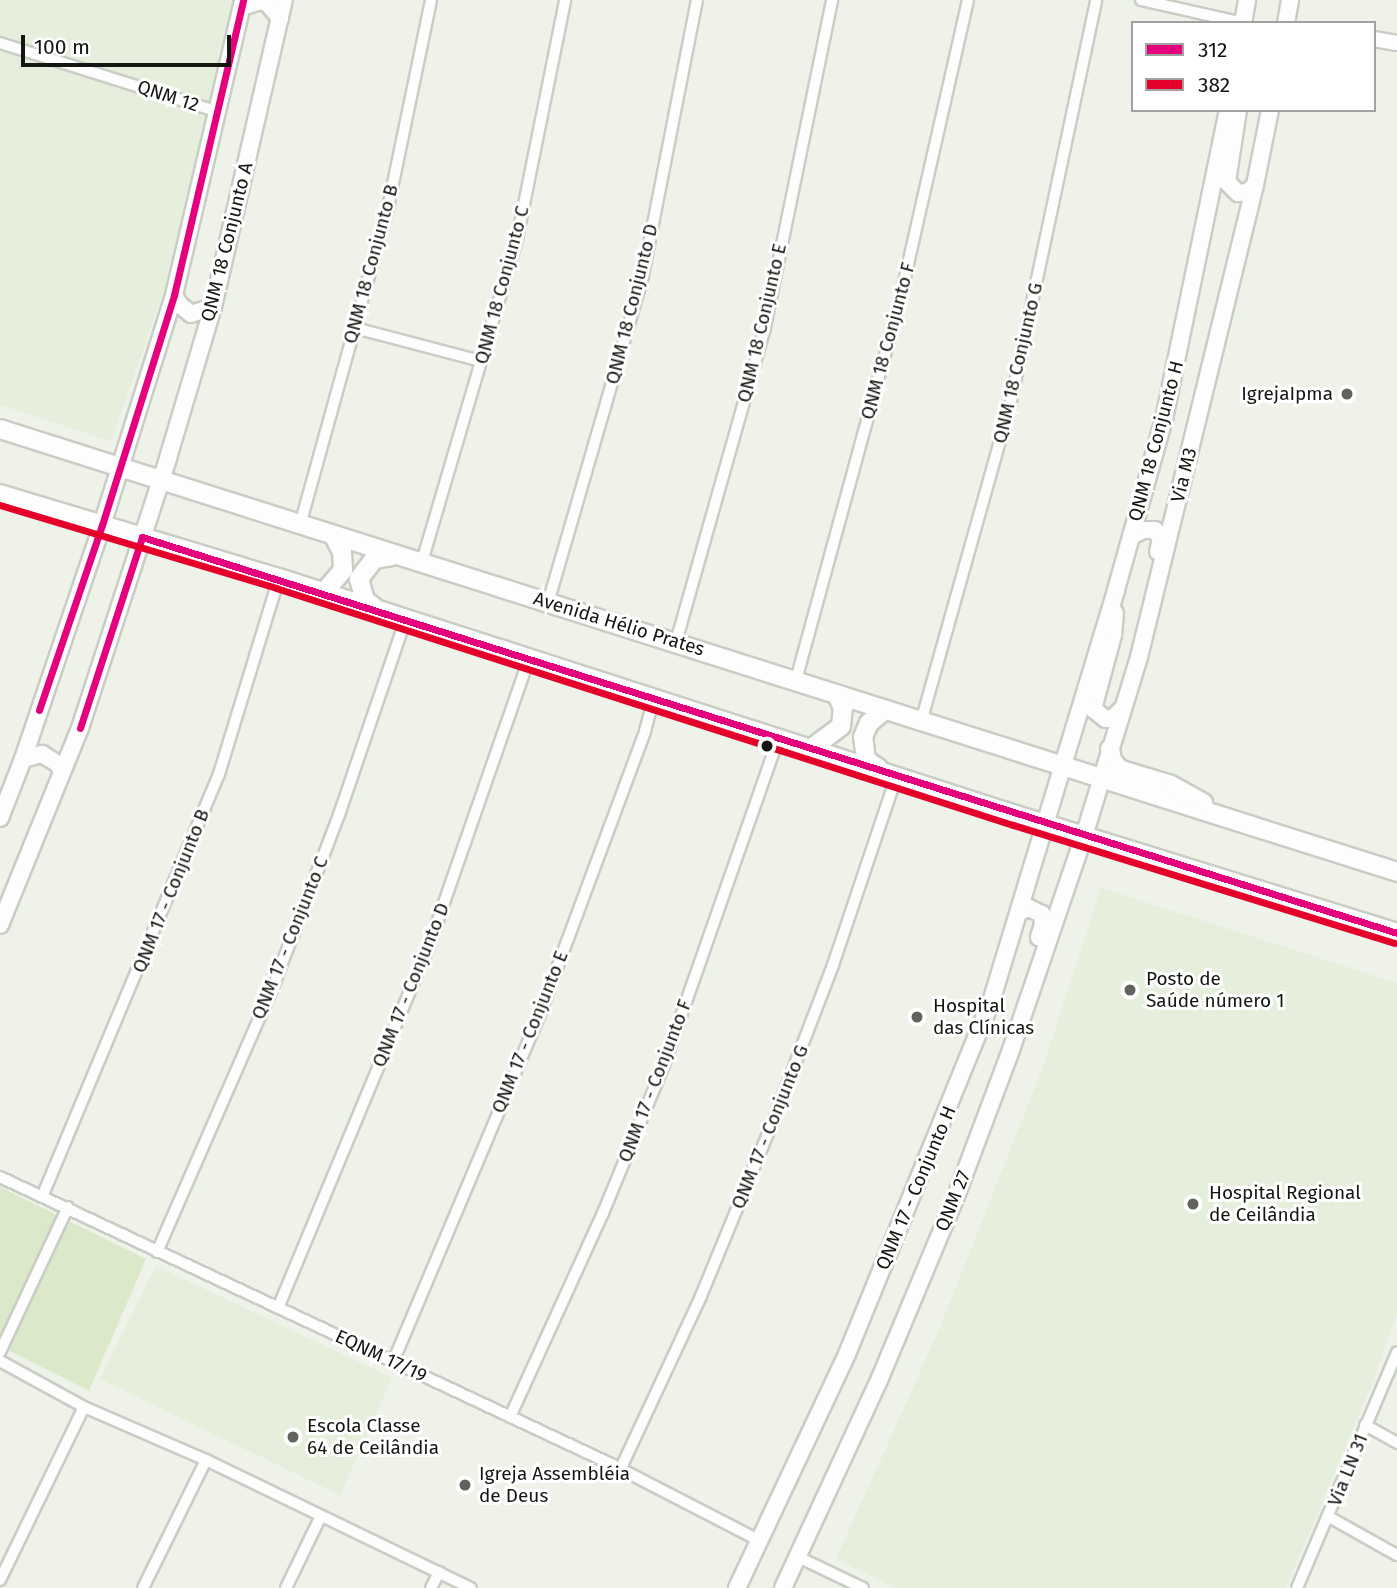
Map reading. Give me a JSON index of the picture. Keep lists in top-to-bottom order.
{
  "streets": {
    "main road": [
      "QNM 18 Conjunto A",
      "QNM 18 Conjunto H",
      "Via M3",
      "Avenida Hélio Prates",
      "QNM 17 - Conjunto H",
      "QNM 27"
    ],
    "street": [
      "QNM 12",
      "QNM 18 Conjunto B",
      "QNM 18 Conjunto C",
      "QNM 18 Conjunto D",
      "QNM 18 Conjunto E",
      "QNM 18 Conjunto F",
      "QNM 18 Conjunto G",
      "QNM 17 - Conjunto B",
      "QNM 17 - Conjunto C",
      "QNM 17 - Conjunto D",
      "QNM 17 - Conjunto E",
      "QNM 17 - Conjunto F",
      "QNM 17 - Conjunto G",
      "EQNM 17/19",
      "Via LN 31"
    ]
  },
  "crossings": [
    ["QNM 18 Conjunto A", "Avenida Hélio Prates"],
    ["QNM 18 Conjunto B", "Avenida Hélio Prates"],
    ["QNM 18 Conjunto C", "Avenida Hélio Prates"],
    ["QNM 18 Conjunto D", "Avenida Hélio Prates"],
    ["QNM 18 Conjunto E", "Avenida Hélio Prates"],
    ["QNM 18 Conjunto F", "Avenida Hélio Prates"],
    ["QNM 18 Conjunto G", "Avenida Hélio Prates"],
    ["QNM 18 Conjunto H", "Avenida Hélio Prates"],
    ["Via M3", "Avenida Hélio Prates"],
    ["Via M3", "QNM 27"],
    ["QNM 17 - Conjunto B", "EQNM 17/19"],
    ["QNM 17 - Conjunto C", "EQNM 17/19"],
    ["QNM 17 - Conjunto D", "EQNM 17/19"],
    ["QNM 17 - Conjunto E", "EQNM 17/19"],
    ["QNM 17 - Conjunto F", "EQNM 17/19"],
    ["QNM 17 - Conjunto G", "EQNM 17/19"],
    ["QNM 17 - Conjunto H", "EQNM 17/19"]
  ],
  "places": [
    "IgrejaIpma",
    "Posto de Saúde número 1",
    "Hospital das Clínicas",
    "Hospital Regional de Ceilândia",
    "Escola Classe 64 de Ceilândia",
    "Igreja Assembléia de Deus"
  ],
  "lines": ["transit line 312", "transit line 382"],
  "legend": ["312", "382"],
  "scale_bar": "100 m"
}
